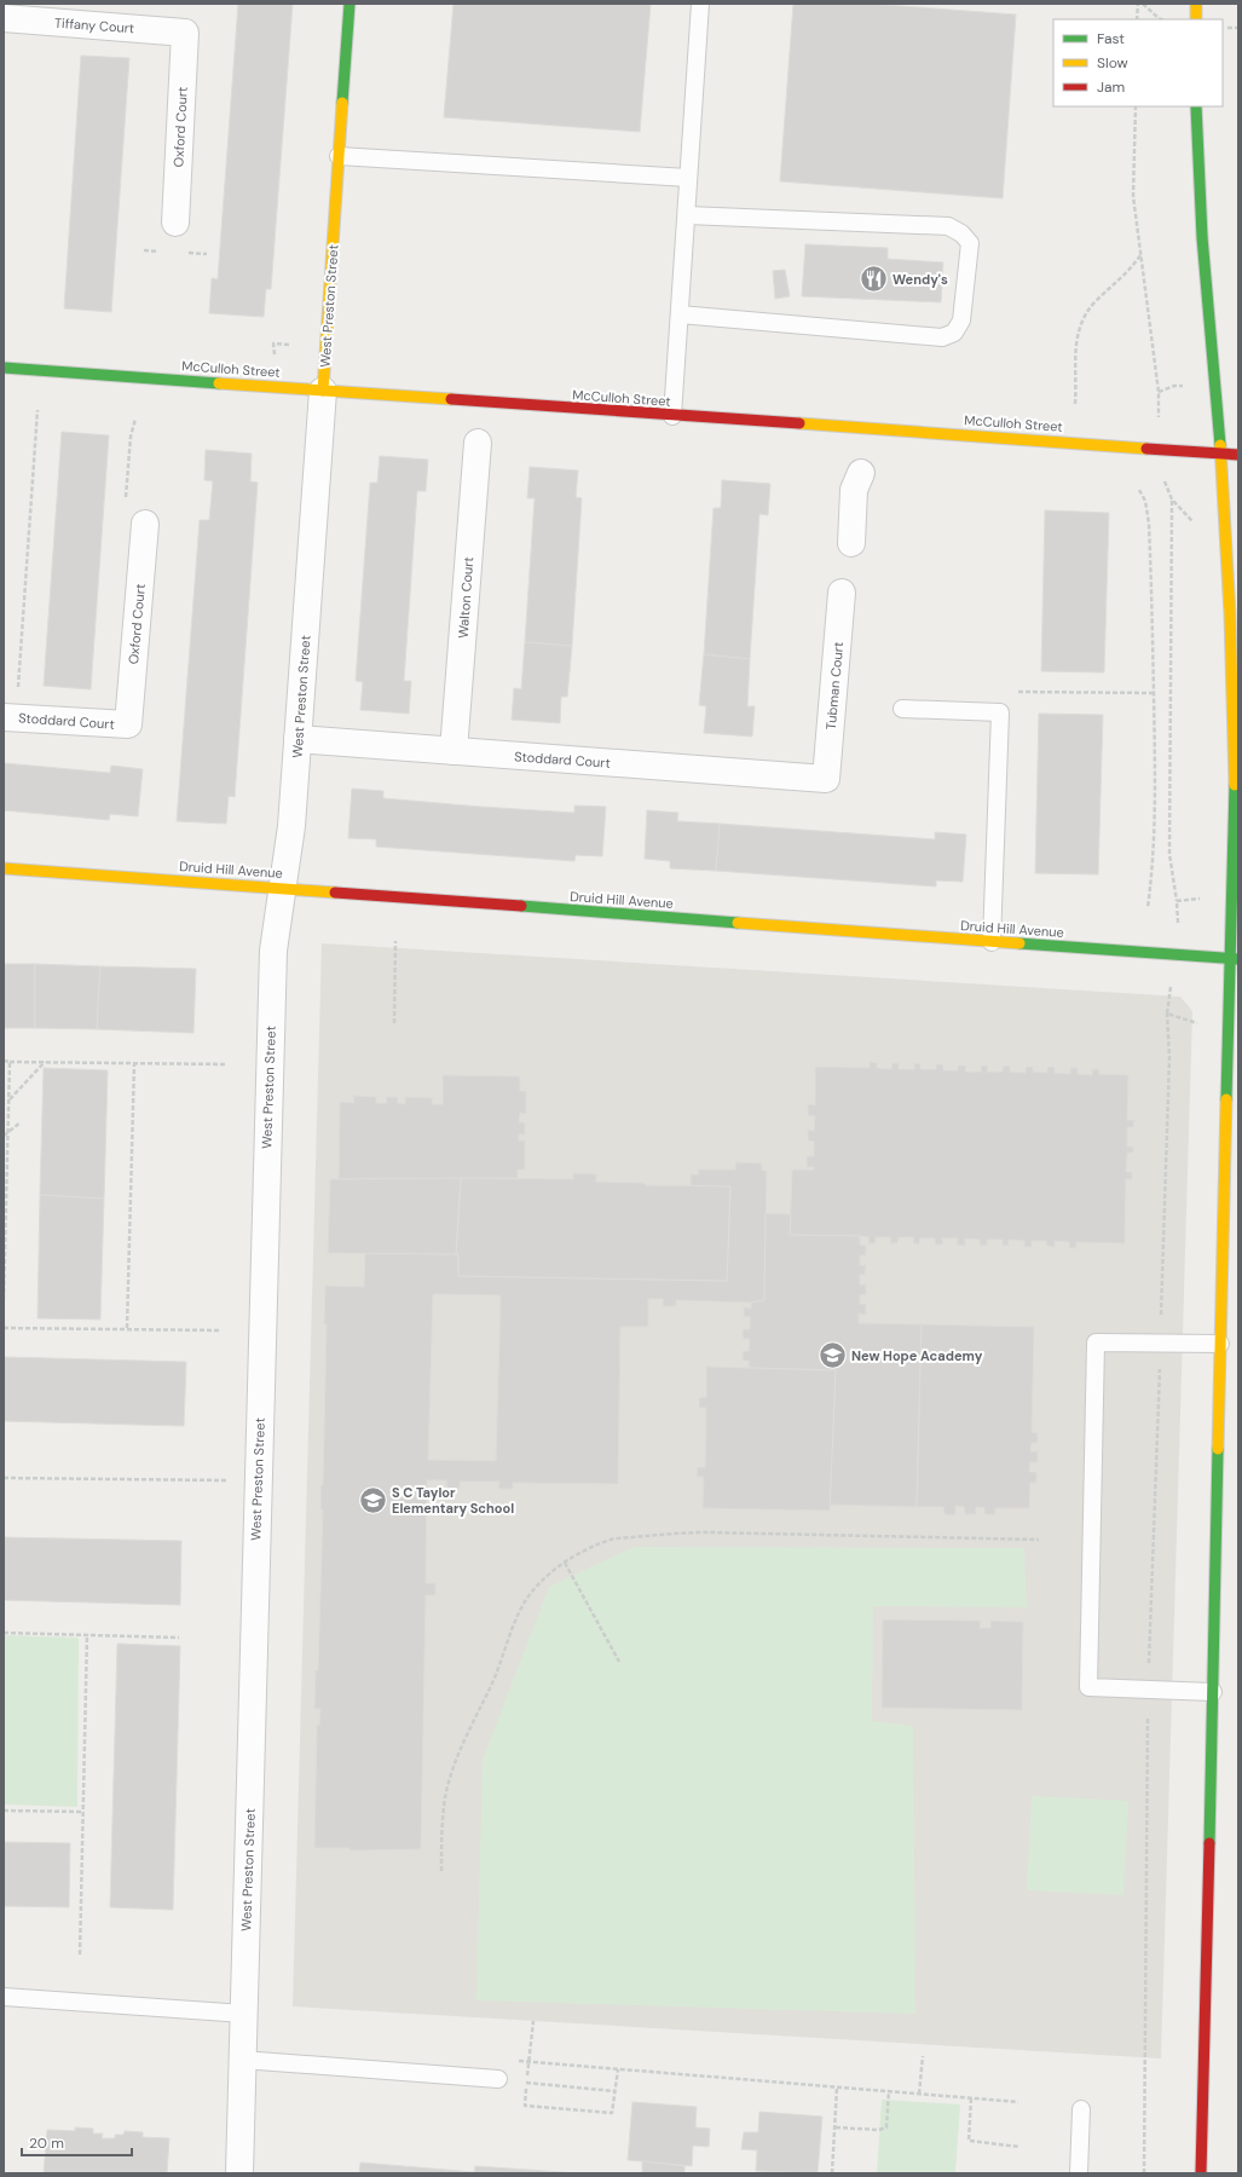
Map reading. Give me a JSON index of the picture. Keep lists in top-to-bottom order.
{
  "streets": {
    "main road": ["West Preston Street", "McCulloh Street", "Druid Hill Avenue"],
    "street": [
      "Tiffany Court",
      "Oxford Court",
      "Walton Court",
      "Tubman Court",
      "Stoddard Court"
    ]
  },
  "crossings": [
    ["Tiffany Court", "Oxford Court"],
    ["Oxford Court", "Stoddard Court"],
    ["West Preston Street", "McCulloh Street"],
    ["West Preston Street", "Stoddard Court"],
    ["West Preston Street", "Druid Hill Avenue"],
    ["Walton Court", "Stoddard Court"],
    ["Tubman Court", "Stoddard Court"]
  ],
  "places": {
    "restaurant": ["Wendy's"],
    "school or university": ["New Hope Academy", "S C Taylor Elementary School"]
  },
  "legend": ["Fast", "Slow", "Jam"],
  "scale_bar": "20 m"
}
